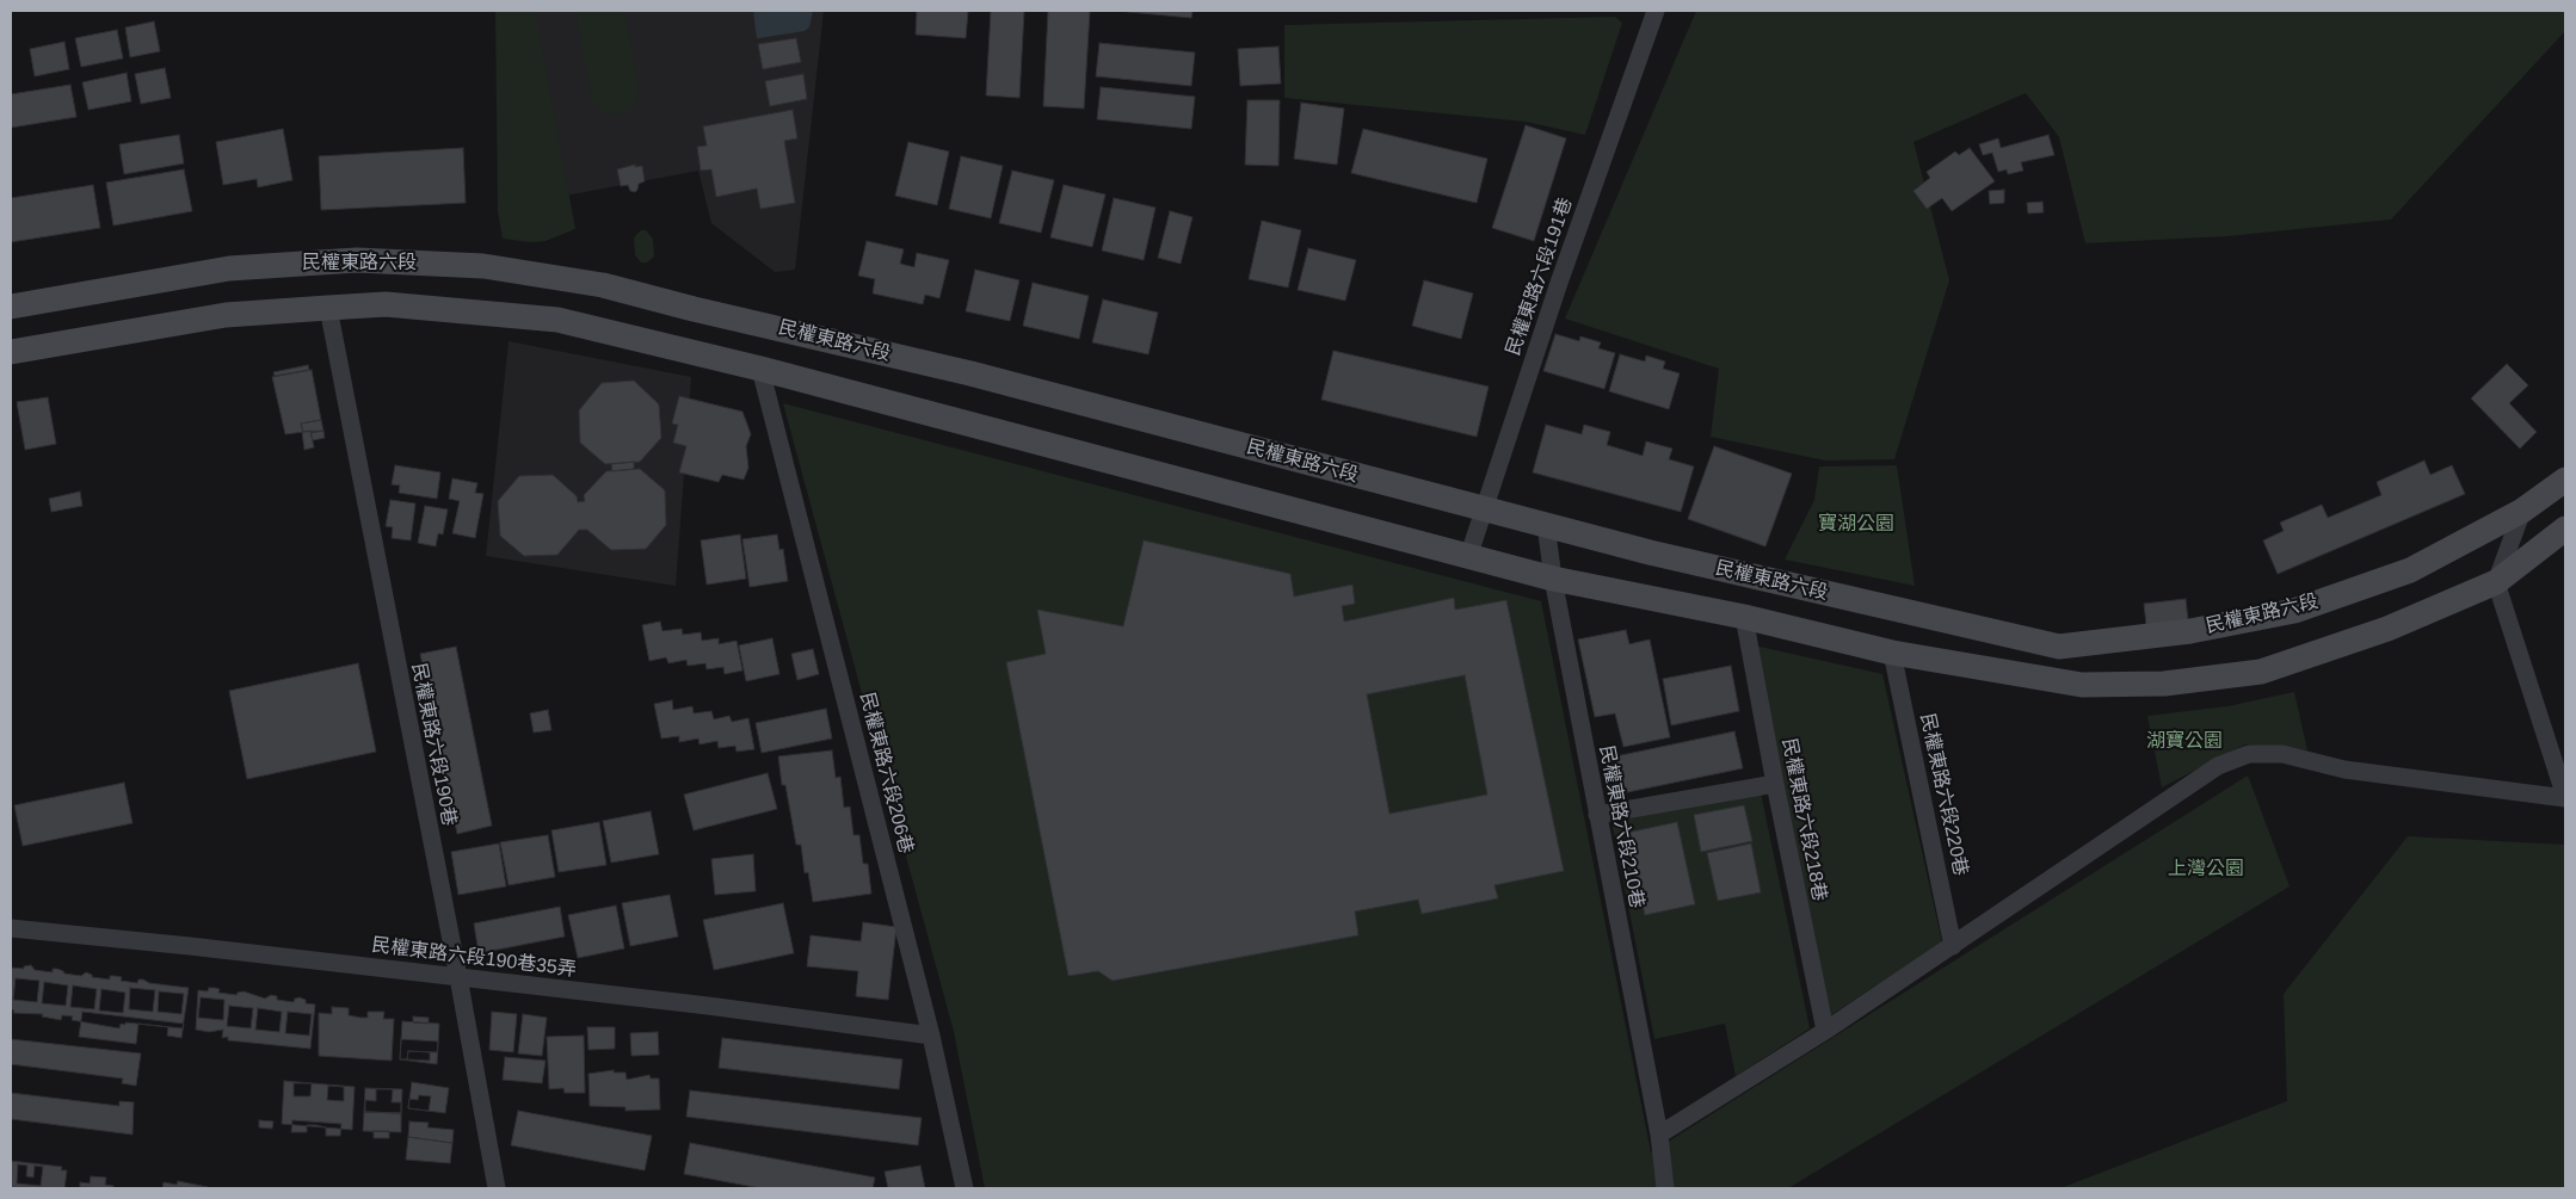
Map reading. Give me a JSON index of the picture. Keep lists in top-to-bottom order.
{
  "streets": {
    "main road": ["民權東路六段"],
    "street": [
      "民權東路六段191巷",
      "民權東路六段190巷",
      "民權東路六段206巷",
      "民權東路六段220巷",
      "民權東路六段218巷",
      "民權東路六段210巷",
      "民權東路六段190巷35弄"
    ]
  },
  "crossings": [
    ["民權東路六段", "民權東路六段191巷"],
    ["民權東路六段", "民權東路六段210巷"],
    ["民權東路六段190巷", "民權東路六段190巷35弄"],
    ["民權東路六段206巷", "民權東路六段190巷35弄"]
  ],
  "parks": ["寶湖公園", "湖寶公園", "上灣公園"]
}
